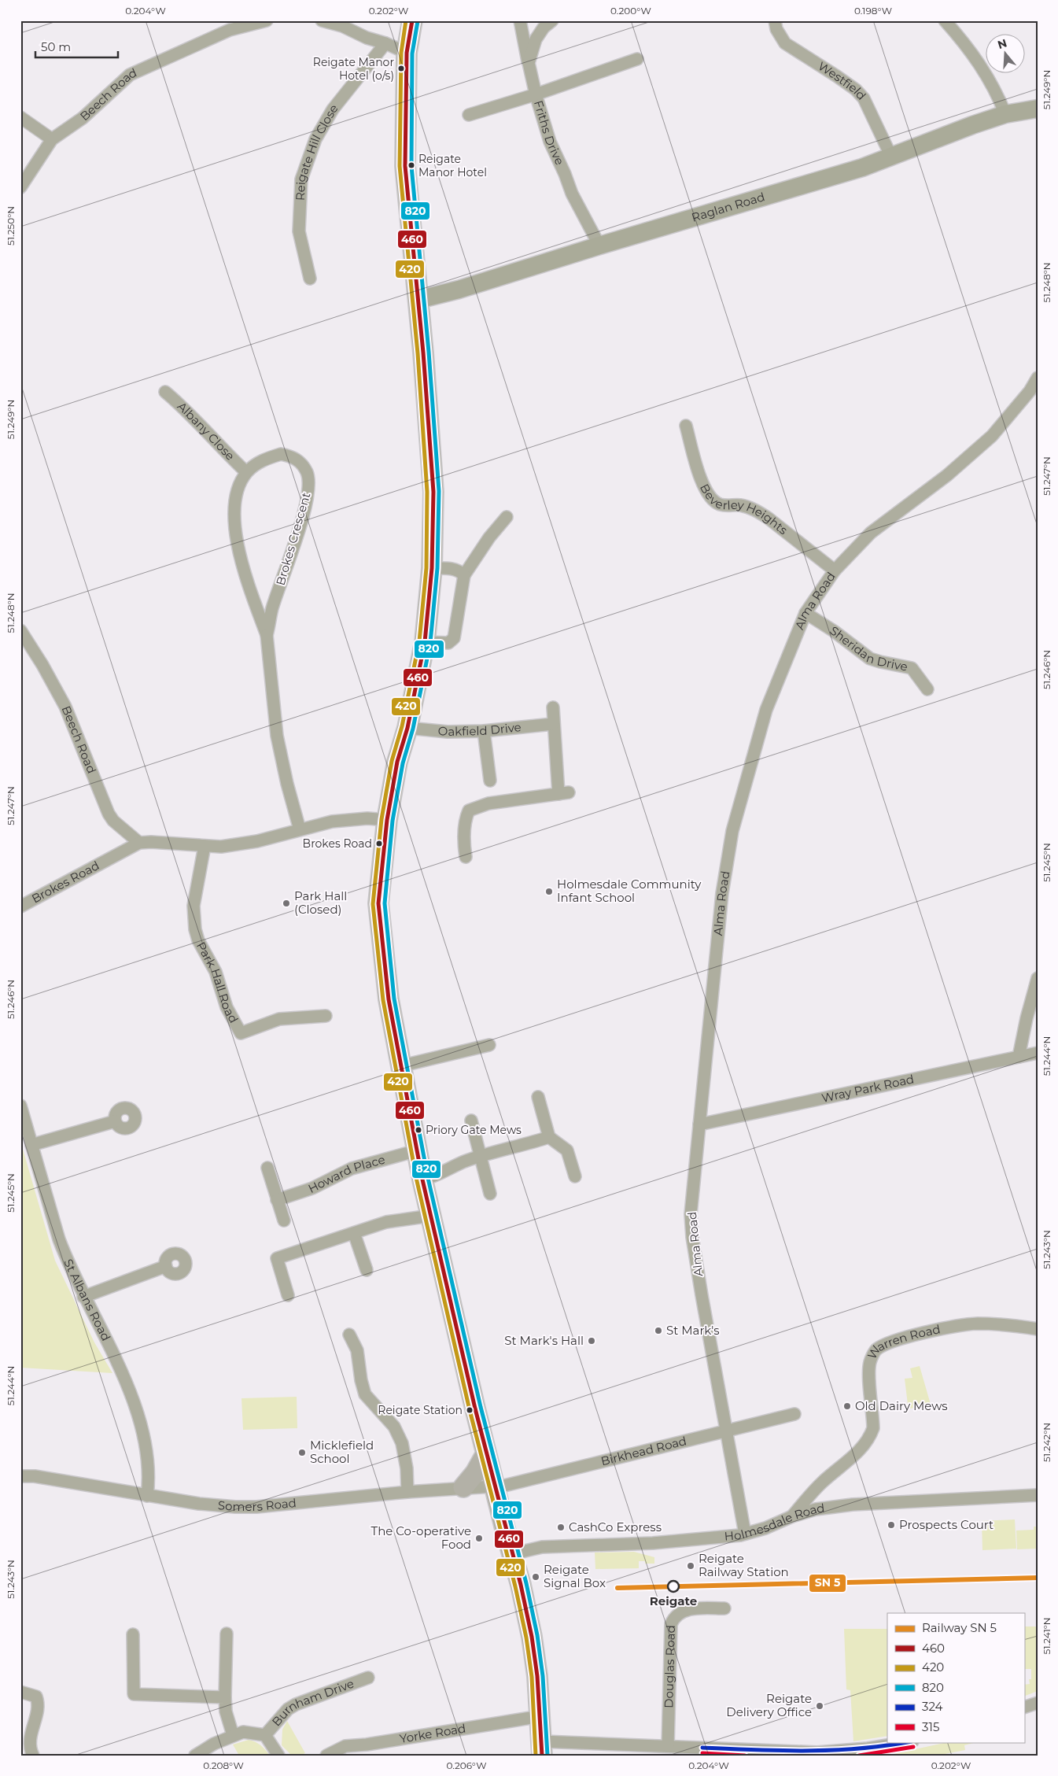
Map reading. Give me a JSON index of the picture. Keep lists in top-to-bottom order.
{
  "streets": {
    "street": [
      "Westfield",
      "Beech Road",
      "Friths Drive",
      "Reigate Hill Close",
      "Raglan Road",
      "Albany Close",
      "Beverley Heights",
      "Brokes Crescent",
      "Alma Road",
      "Sheridan Drive",
      "Oakfield Drive",
      "Brokes Road",
      "Park Hall Road",
      "Wray Park Road",
      "Howard Place",
      "St Albans Road",
      "Warren Road",
      "Birkhead Road",
      "Somers Road",
      "Holmesdale Road",
      "Douglas Road",
      "Burnham Drive",
      "Yorke Road"
    ]
  },
  "crossings": [
    ["Westfield", "Raglan Road"],
    ["Beech Road", "Brokes Road"],
    ["Friths Drive", "Raglan Road"],
    ["Albany Close", "Brokes Crescent"],
    ["Beverley Heights", "Alma Road"],
    ["Alma Road", "Sheridan Drive"],
    ["Alma Road", "Wray Park Road"],
    ["Alma Road", "Birkhead Road"],
    ["Alma Road", "Holmesdale Road"],
    ["St Albans Road", "Somers Road"],
    ["Warren Road", "Holmesdale Road"],
    ["Birkhead Road", "Somers Road"]
  ],
  "places": [
    "Reigate Manor Hotel (o/s)",
    "Reigate Manor Hotel",
    "Brokes Road",
    "Holmesdale Community Infant School",
    "Park Hall (Closed)",
    "Priory Gate Mews",
    "St Mark's",
    "St Mark's Hall",
    "Old Dairy Mews",
    "Reigate Station",
    "Micklefield School",
    "Prospects Court",
    "CashCo Express",
    "The Co-operative Food",
    "Reigate Railway Station",
    "Reigate Signal Box",
    "Reigate",
    "Reigate Delivery Office"
  ],
  "lines": [
    "transit line 460",
    "transit line 420",
    "transit line 820",
    "transit line 324",
    "transit line 315"
  ],
  "legend": [
    "Railway SN 5",
    "460",
    "420",
    "820",
    "324",
    "315"
  ],
  "scale_bar": "50 m",
  "north": "top",
  "coordinates": [
    "0.204°W",
    "0.202°W",
    "0.200°W",
    "0.198°W",
    "51.249°N",
    "51.250°N",
    "51.248°N",
    "51.247°N",
    "51.246°N",
    "51.245°N",
    "51.244°N",
    "51.243°N",
    "51.242°N",
    "51.241°N",
    "0.208°W",
    "0.206°W"
  ]
}
